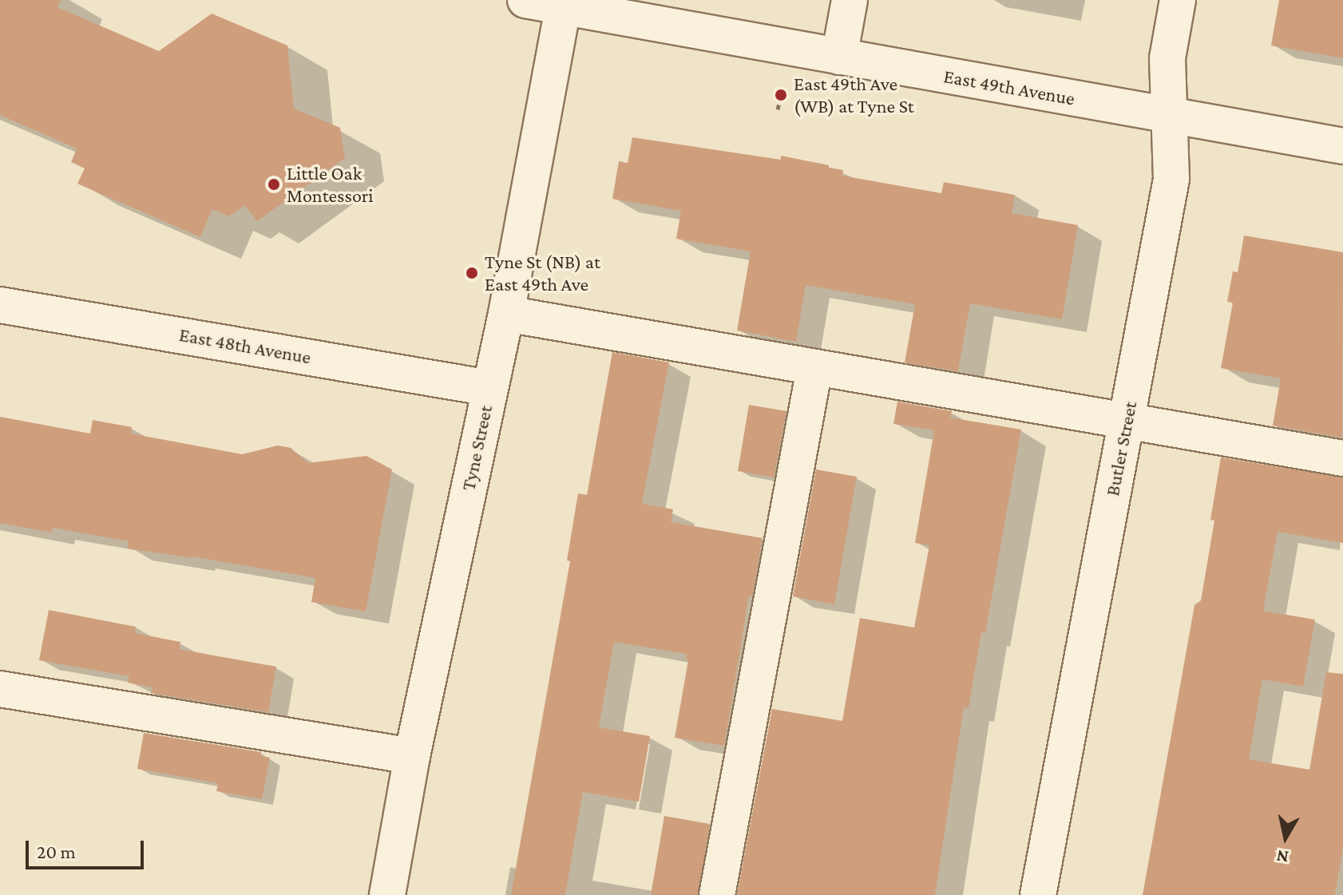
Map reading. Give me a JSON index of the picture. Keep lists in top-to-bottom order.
{
  "streets": {
    "street": [
      "East 49th Avenue",
      "East 48th Avenue",
      "Tyne Street",
      "Butler Street"
    ]
  },
  "crossings": [
    ["East 49th Avenue", "Tyne Street"],
    ["East 49th Avenue", "Butler Street"],
    ["East 48th Avenue", "Tyne Street"]
  ],
  "places": ["East 49th Ave (WB) at Tyne St", "Little Oak Montessori", "Tyne St (NB) at East 49th Ave"],
  "scale_bar": "20 m",
  "north": "bottom"
}
